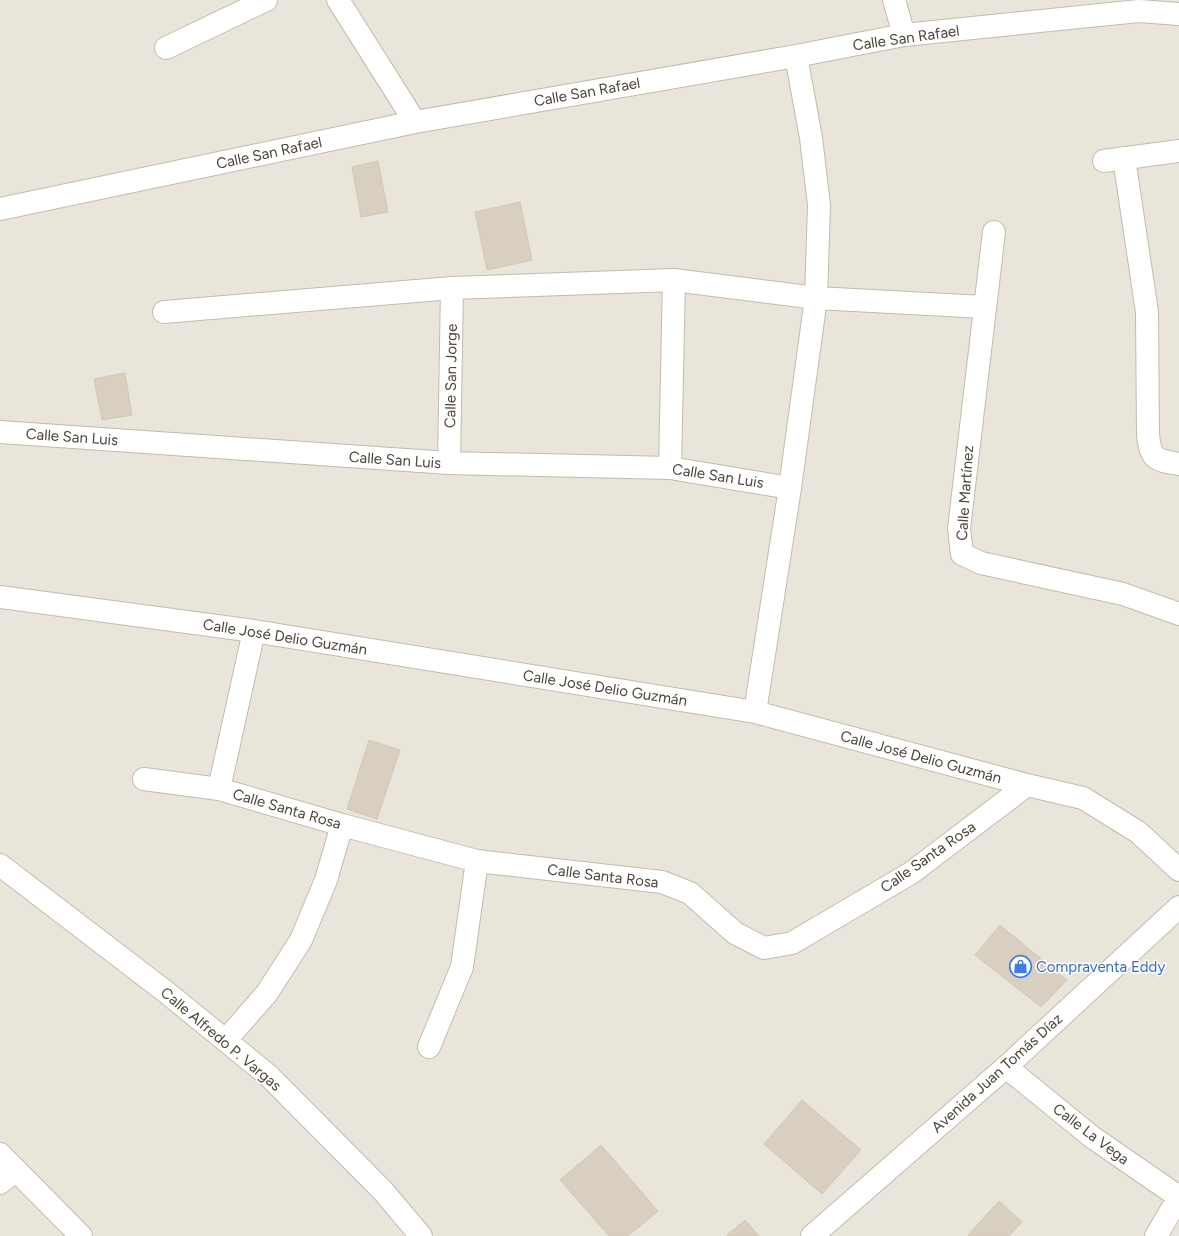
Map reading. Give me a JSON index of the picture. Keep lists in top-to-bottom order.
{
  "streets": {
    "street": [
      "Calle San Rafael",
      "Calle San Jorge",
      "Calle San Luis",
      "Calle Martínez",
      "Calle José Delio Guzmán",
      "Calle Santa Rosa",
      "Calle Alfredo P. Vargas",
      "Avenida Juan Tomás Díaz",
      "Calle La Vega"
    ]
  },
  "crossings": [
    ["Calle San Jorge", "Calle San Luis"],
    ["Calle José Delio Guzmán", "Calle Santa Rosa"],
    ["Avenida Juan Tomás Díaz", "Calle La Vega"]
  ],
  "places": {
    "shop": ["Compraventa Eddy"]
  }
}
